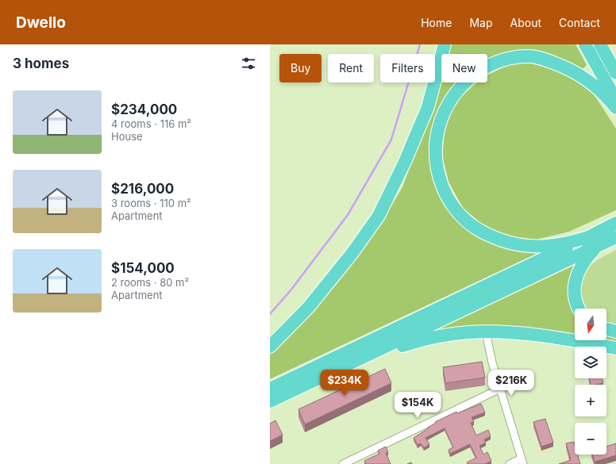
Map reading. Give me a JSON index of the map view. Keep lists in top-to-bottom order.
{
  "north": "bottom",
  "page": {
    "header": "Dwello",
    "nav": [
      "Home",
      "Map",
      "About",
      "Contact"
    ],
    "heading": "3 homes",
    "chip": [
      "Buy",
      "Rent",
      "Filters",
      "New"
    ],
    "list": [
      {
        "name": "$234,000",
        "note": "4 rooms · 116 m² · House"
      },
      {
        "name": "$216,000",
        "note": "3 rooms · 110 m² · Apartment"
      },
      {
        "name": "$154,000",
        "note": "2 rooms · 80 m² · Apartment"
      }
    ],
    "map_buttons": ["+", "−"],
    "price": ["$234K", "$216K", "$154K"]
  }
}
